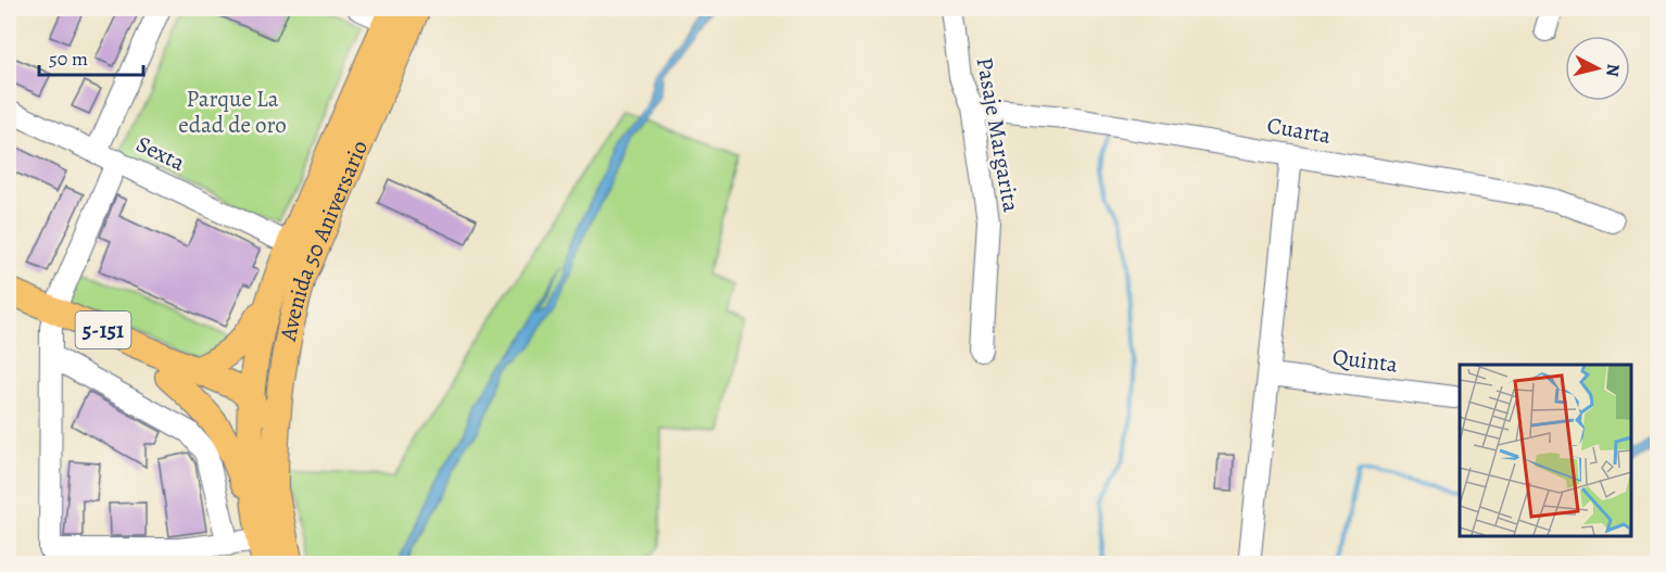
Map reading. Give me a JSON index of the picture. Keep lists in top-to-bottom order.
{
  "streets": {
    "main road": ["Avenida 50 Aniversario", "5-151"],
    "street": [
      "Cuarta",
      "Pasaje Margarita",
      "Sexta",
      "Quinta"
    ]
  },
  "crossings": [
    ["Cuarta", "Pasaje Margarita"],
    ["Sexta", "Avenida 50 Aniversario"],
    ["Avenida 50 Aniversario", "5-151"]
  ],
  "parks": ["Parque La edad de oro"],
  "scale_bar": "50 m",
  "north": "right"
}
